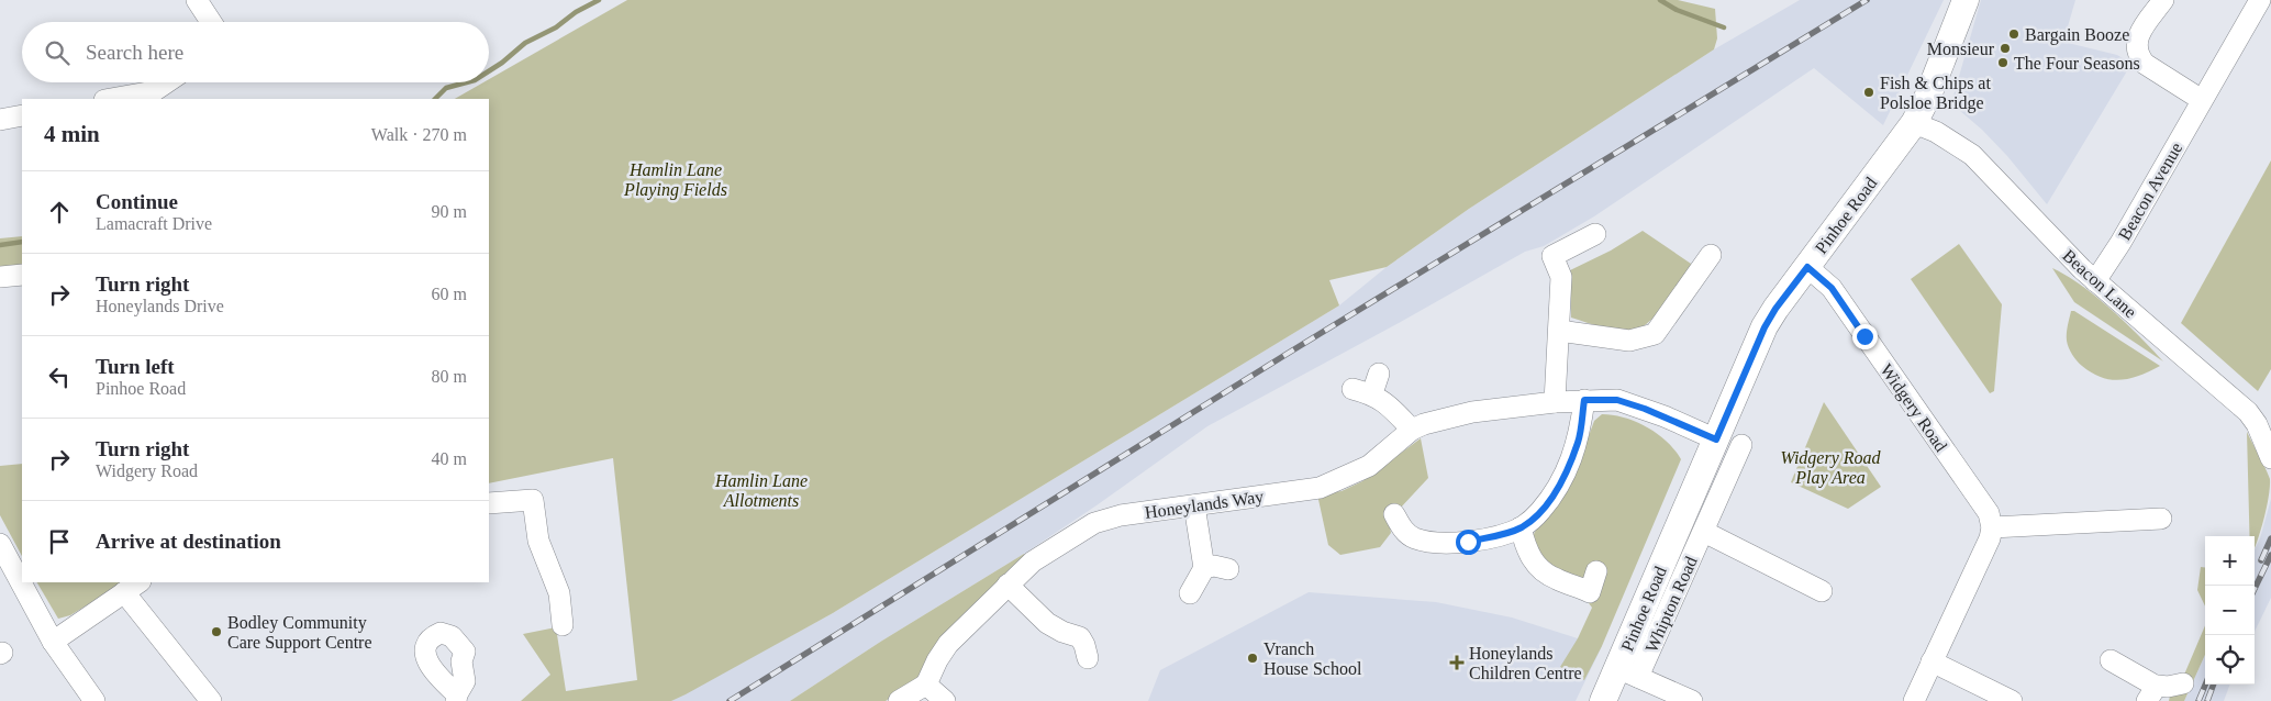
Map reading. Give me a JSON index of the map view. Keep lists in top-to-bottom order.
{
  "streets": {
    "main road": ["Pinhoe Road"],
    "street": [
      "Beacon Avenue",
      "Beacon Lane",
      "Widgery Road",
      "Honeylands Way",
      "Whipton Road"
    ]
  },
  "crossings": [
    ["Beacon Avenue", "Beacon Lane"],
    ["Pinhoe Road", "Beacon Lane"],
    ["Pinhoe Road", "Widgery Road"],
    ["Pinhoe Road", "Honeylands Way"],
    ["Pinhoe Road", "Whipton Road"]
  ],
  "parks": ["Hamlin Lane Playing Fields", "Widgery Road Play Area", "Hamlin Lane Allotments"],
  "places": {
    "other": [
      "Bargain Booze",
      "Monsieur",
      "The Four Seasons",
      "Fish & Chips at Polsloe Bridge",
      "Bodley Community Care Support Centre",
      "Vranch House School"
    ],
    "health": ["Honeylands Children Centre"]
  },
  "page": {
    "search": "Search here",
    "heading": ["4 min", "Walk · 270 m"],
    "list": [
      ["Continue", "Lamacraft Drive", "90 m"],
      ["Turn right", "Honeylands Drive", "60 m"],
      ["Turn left", "Pinhoe Road", "80 m"],
      ["Turn right", "Widgery Road", "40 m"],
      "Arrive at destination"
    ],
    "map_buttons": ["+", "−"]
  }
}
